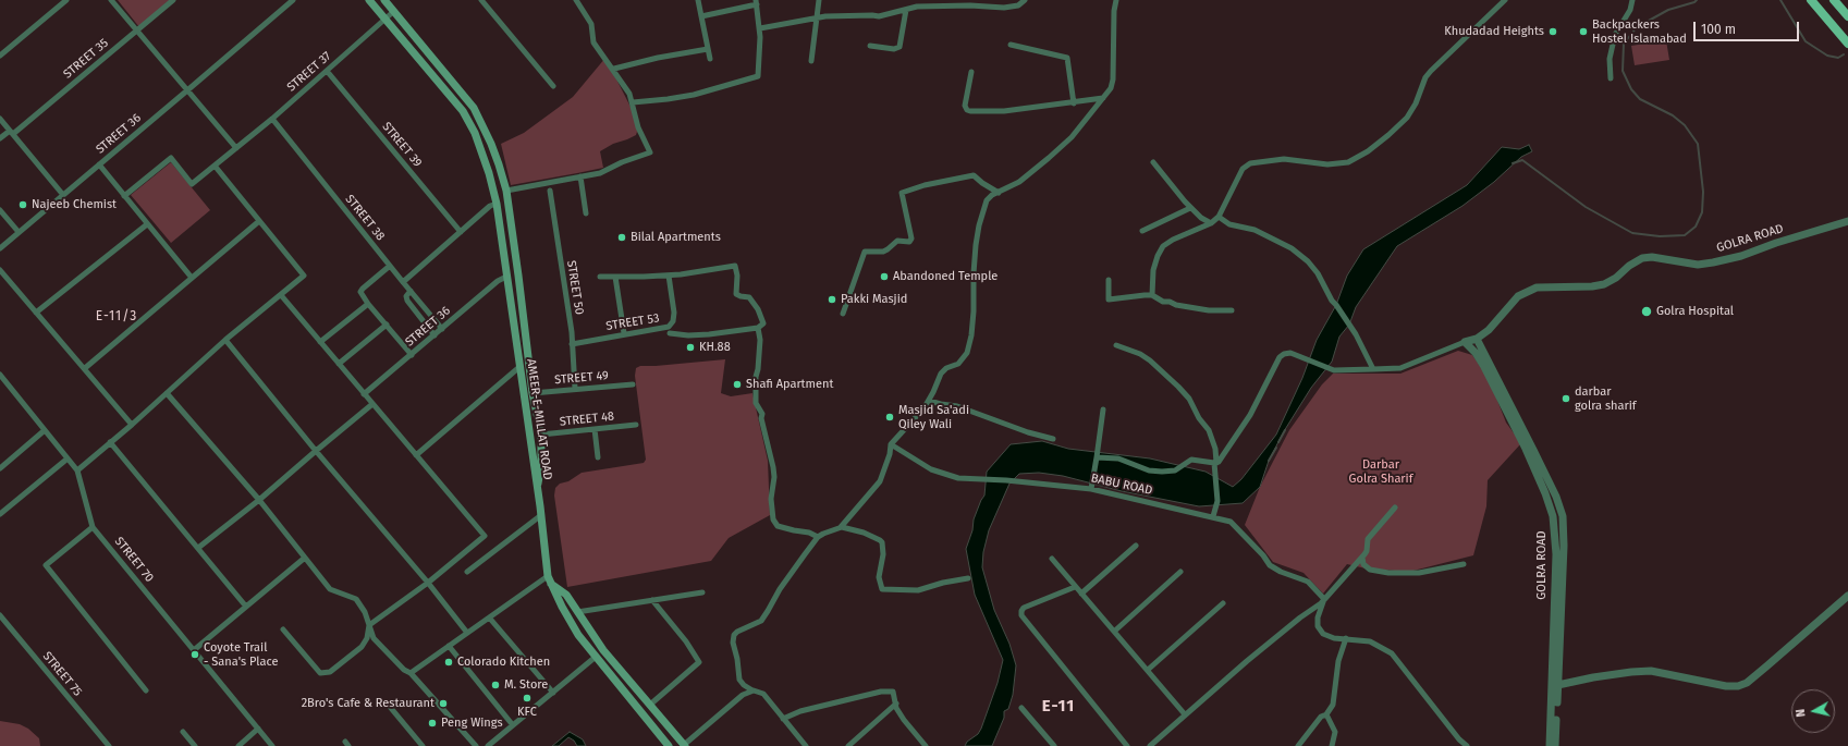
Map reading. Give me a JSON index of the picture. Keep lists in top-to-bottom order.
{
  "streets": {
    "main road": ["AMEER-E-MILLAT ROAD"],
    "street": [
      "STREET 35",
      "STREET 37",
      "STREET 36",
      "STREET 39",
      "STREET 38",
      "GOLRA ROAD",
      "STREET 50",
      "STREET 53",
      "STREET 49",
      "STREET 48",
      "BABU ROAD",
      "STREET 70",
      "STREET 75"
    ]
  },
  "crossings": [
    ["STREET 37", "STREET 39"],
    ["STREET 37", "STREET 38"],
    ["STREET 37", "AMEER-E-MILLAT ROAD"],
    ["STREET 36", "STREET 38"],
    ["STREET 36", "AMEER-E-MILLAT ROAD"],
    ["STREET 50", "STREET 53"],
    ["STREET 50", "STREET 49"],
    ["STREET 49", "AMEER-E-MILLAT ROAD"],
    ["AMEER-E-MILLAT ROAD", "STREET 48"]
  ],
  "districts": ["E-11/3", "E-11"],
  "parks": ["Darbar Golra Sharif"],
  "places": [
    "Khudadad Heights",
    "Backpackers Hostel Islamabad",
    "Najeeb Chemist",
    "Bilal Apartments",
    "Abandoned Temple",
    "Pakki Masjid",
    "Golra Hospital",
    "KH.88",
    "Shafi Apartment",
    "darbar golra sharif",
    "Masjid Sa'adi Qiley Wali",
    "Coyote Trail - Sana's Place",
    "Colorado Kitchen",
    "M. Store",
    "KFC",
    "2Bro's Cafe & Restaurant",
    "Peng Wings"
  ],
  "scale_bar": "100 m",
  "north": "left"
}
